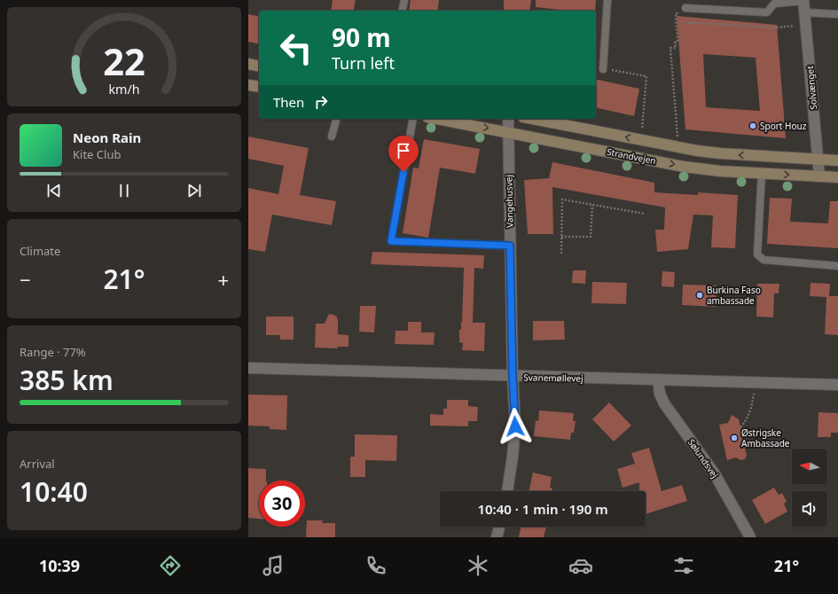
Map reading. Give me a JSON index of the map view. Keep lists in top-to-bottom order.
{
  "streets": {
    "street": [
      "Solvænget",
      "Strandvejen",
      "Vangehusvej",
      "Svanemøllevej",
      "Sølundsvej"
    ]
  },
  "crossings": [
    ["Solvænget", "Strandvejen"],
    ["Strandvejen", "Vangehusvej"],
    ["Vangehusvej", "Svanemøllevej"],
    ["Svanemøllevej", "Sølundsvej"]
  ],
  "places": ["Sport Houz", "Burkina Faso ambassade", "Østrigske Ambassade"],
  "north": "left",
  "page": {
    "turn": ["90 m", "Turn left"],
    "then": "Then",
    "song": ["Neon Rain", "Kite Club"],
    "tile": [
      "Climate",
      ["Range · 77%", "385 km"],
      ["Arrival", "10:40"]
    ],
    "heat": ["−", "21°", "+"],
    "limit": "30",
    "trip": "10:40 · 1 min · 190 m",
    "tabs": ["10:39", "21°"],
    "gauge": ["22", "km/h"]
  }
}
